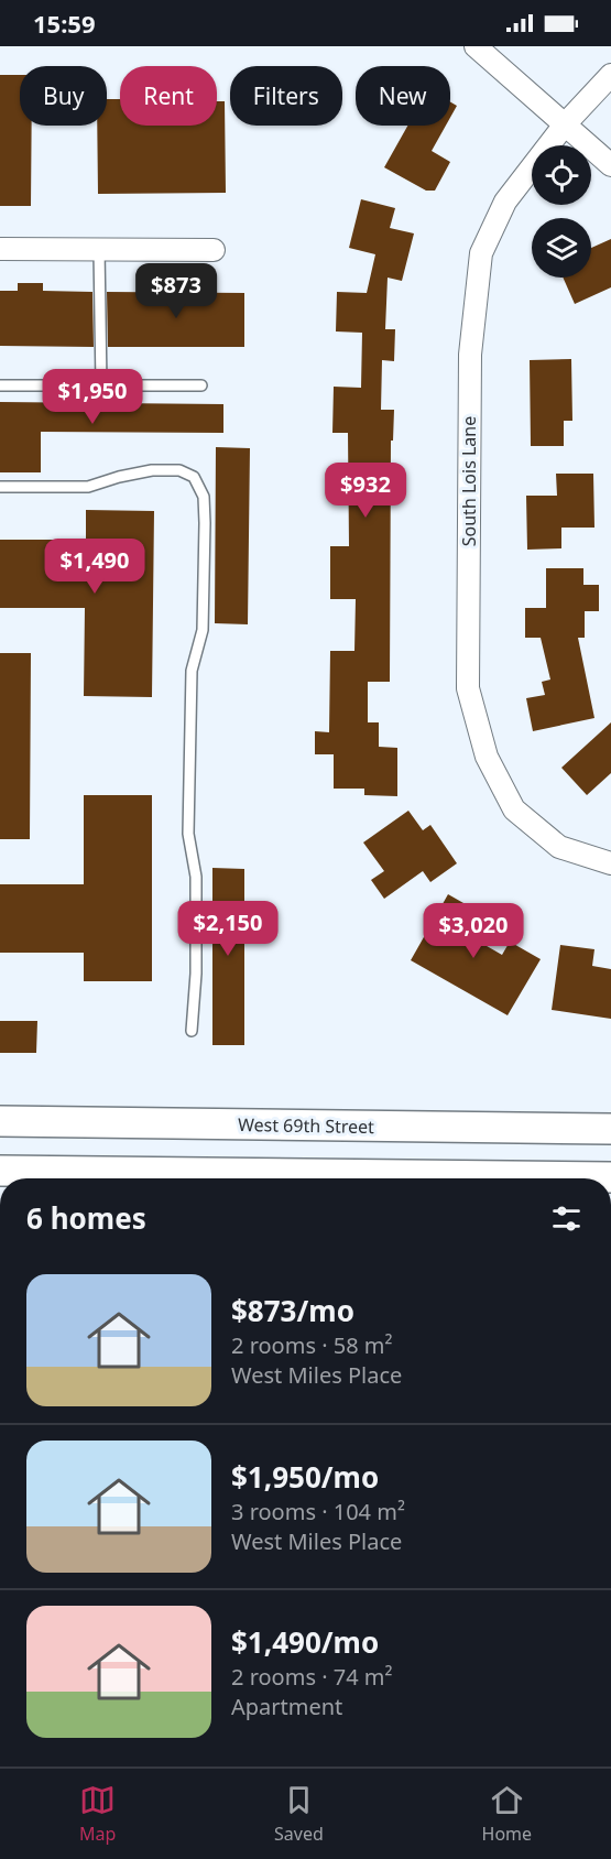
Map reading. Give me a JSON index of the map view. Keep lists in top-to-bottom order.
{
  "streets": {
    "main road": ["West 69th Street"],
    "street": ["South Lois Lane"]
  },
  "page": {
    "status": "15:59",
    "chip": [
      "Buy",
      "Rent",
      "Filters",
      "New"
    ],
    "price": [
      "$873",
      "$1,950",
      "$932",
      "$1,490",
      "$2,150",
      "$3,020"
    ],
    "heading": "6 homes",
    "list": [
      {
        "name": "$873/mo",
        "note": "2 rooms · 58 m² · West Miles Place"
      },
      {
        "name": "$1,950/mo",
        "note": "3 rooms · 104 m² · West Miles Place"
      },
      {
        "name": "$1,490/mo",
        "note": "2 rooms · 74 m² · Apartment"
      }
    ],
    "tabs": ["Map", "Saved", "Home"]
  }
}
